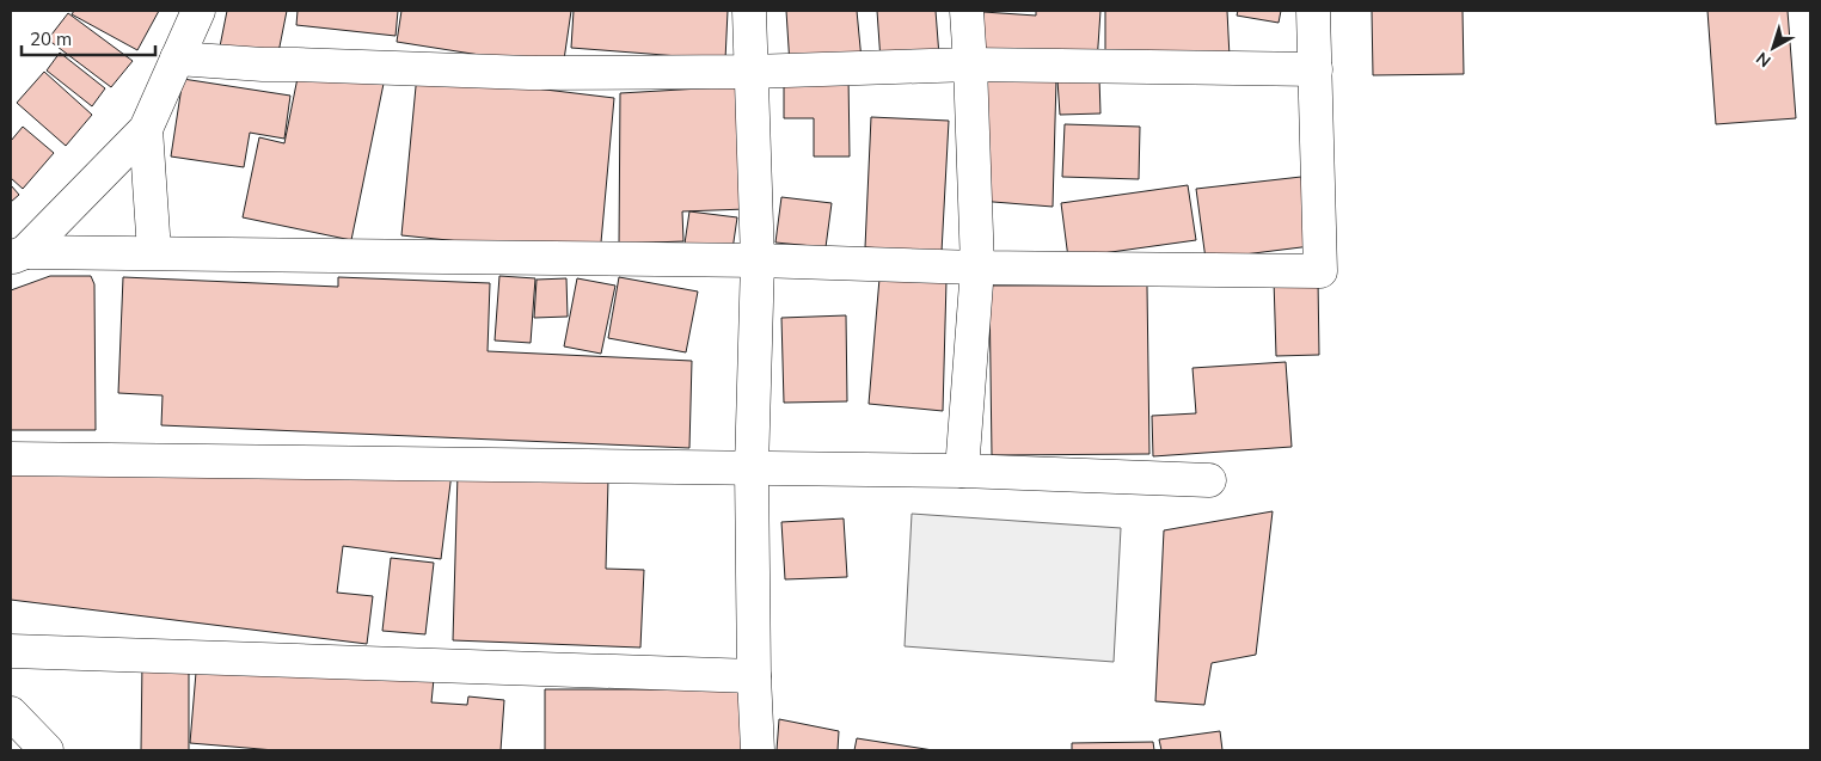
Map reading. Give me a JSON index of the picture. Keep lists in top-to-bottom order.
{
  "scale_bar": "20 m",
  "north": "bottom left"
}
